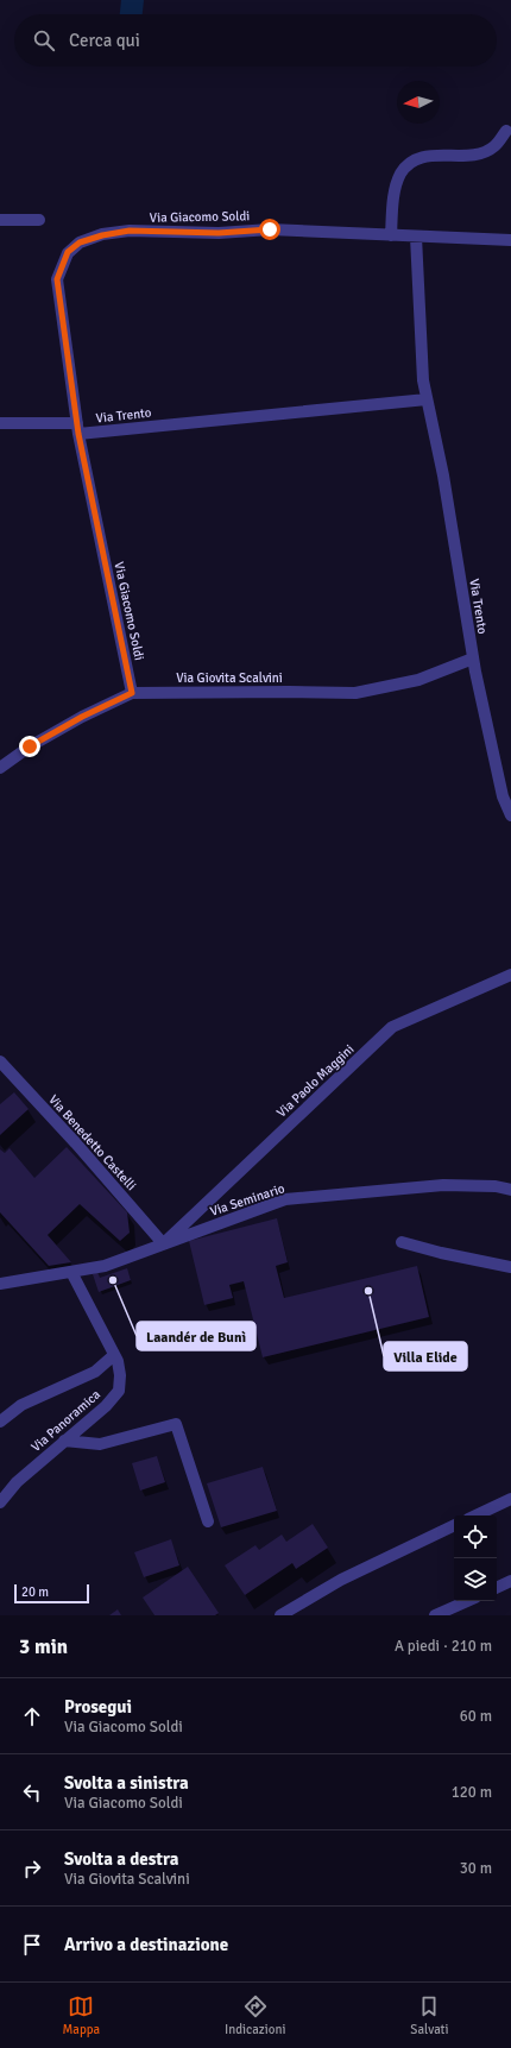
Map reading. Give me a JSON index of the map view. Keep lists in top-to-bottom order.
{
  "streets": {
    "street": [
      "Via Giacomo Soldi",
      "Via Trento",
      "Via Giovita Scalvini",
      "Via Paolo Maggini",
      "Via Benedetto Castelli",
      "Via Seminario",
      "Via Panoramica"
    ]
  },
  "crossings": [
    ["Via Giacomo Soldi", "Via Trento"],
    ["Via Giacomo Soldi", "Via Giovita Scalvini"],
    ["Via Trento", "Via Giovita Scalvini"],
    ["Via Paolo Maggini", "Via Benedetto Castelli"],
    ["Via Paolo Maggini", "Via Seminario"],
    ["Via Benedetto Castelli", "Via Seminario"],
    ["Via Seminario", "Via Panoramica"]
  ],
  "places": ["Laandér de Bunì", "Villa Elide"],
  "scale_bar": "20 m",
  "north": "left",
  "page": {
    "search": "Cerca qui",
    "scale": "20 m",
    "heading": ["3 min", "A piedi · 210 m"],
    "list": [
      ["Prosegui", "Via Giacomo Soldi", "60 m"],
      ["Svolta a sinistra", "Via Giacomo Soldi", "120 m"],
      ["Svolta a destra", "Via Giovita Scalvini", "30 m"],
      "Arrivo a destinazione"
    ],
    "nav": ["Mappa", "Indicazioni", "Salvati"]
  }
}
